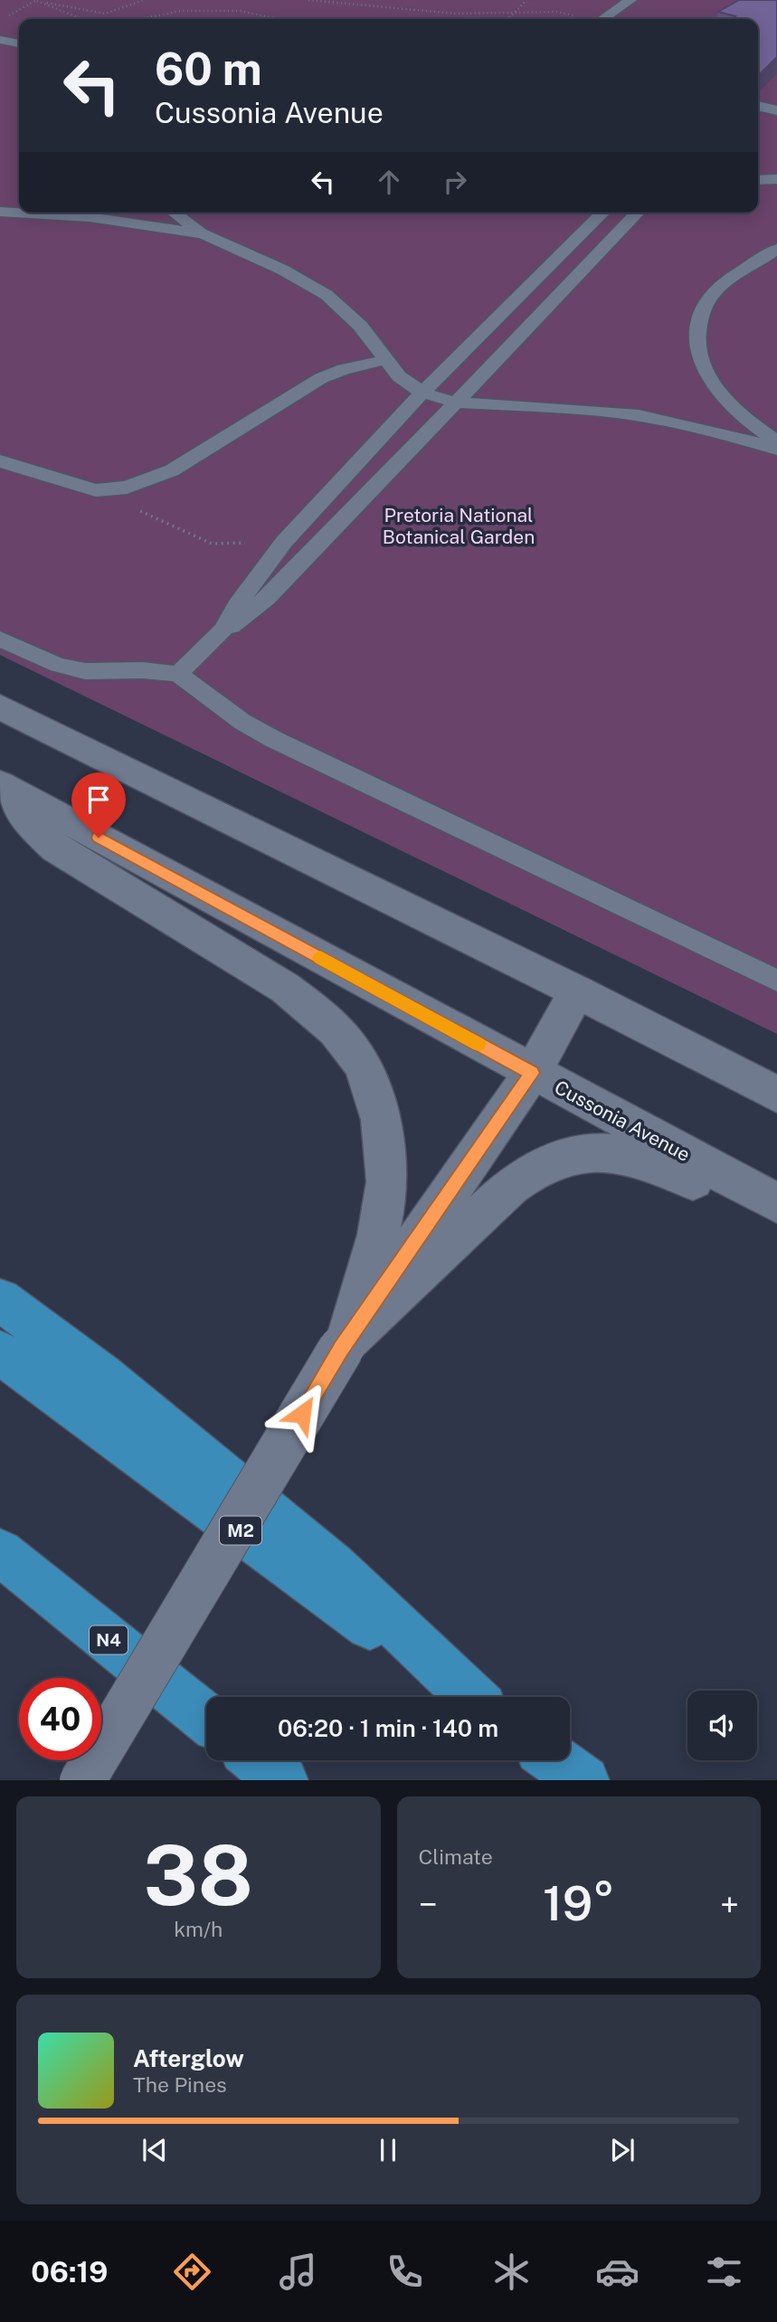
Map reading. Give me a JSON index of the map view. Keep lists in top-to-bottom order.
{
  "streets": {
    "highway": ["M2", "N4"],
    "main road": ["Cussonia Avenue"]
  },
  "parks": ["Pretoria National Botanical Garden"],
  "page": {
    "turn": ["60 m", "Cussonia Avenue"],
    "limit": "40",
    "trip": "06:20 · 1 min · 140 m",
    "tile": [
      ["38", "km/h"],
      "Climate"
    ],
    "heat": ["−", "19°", "+"],
    "song": ["Afterglow", "The Pines"],
    "tabs": "06:19"
  }
}
